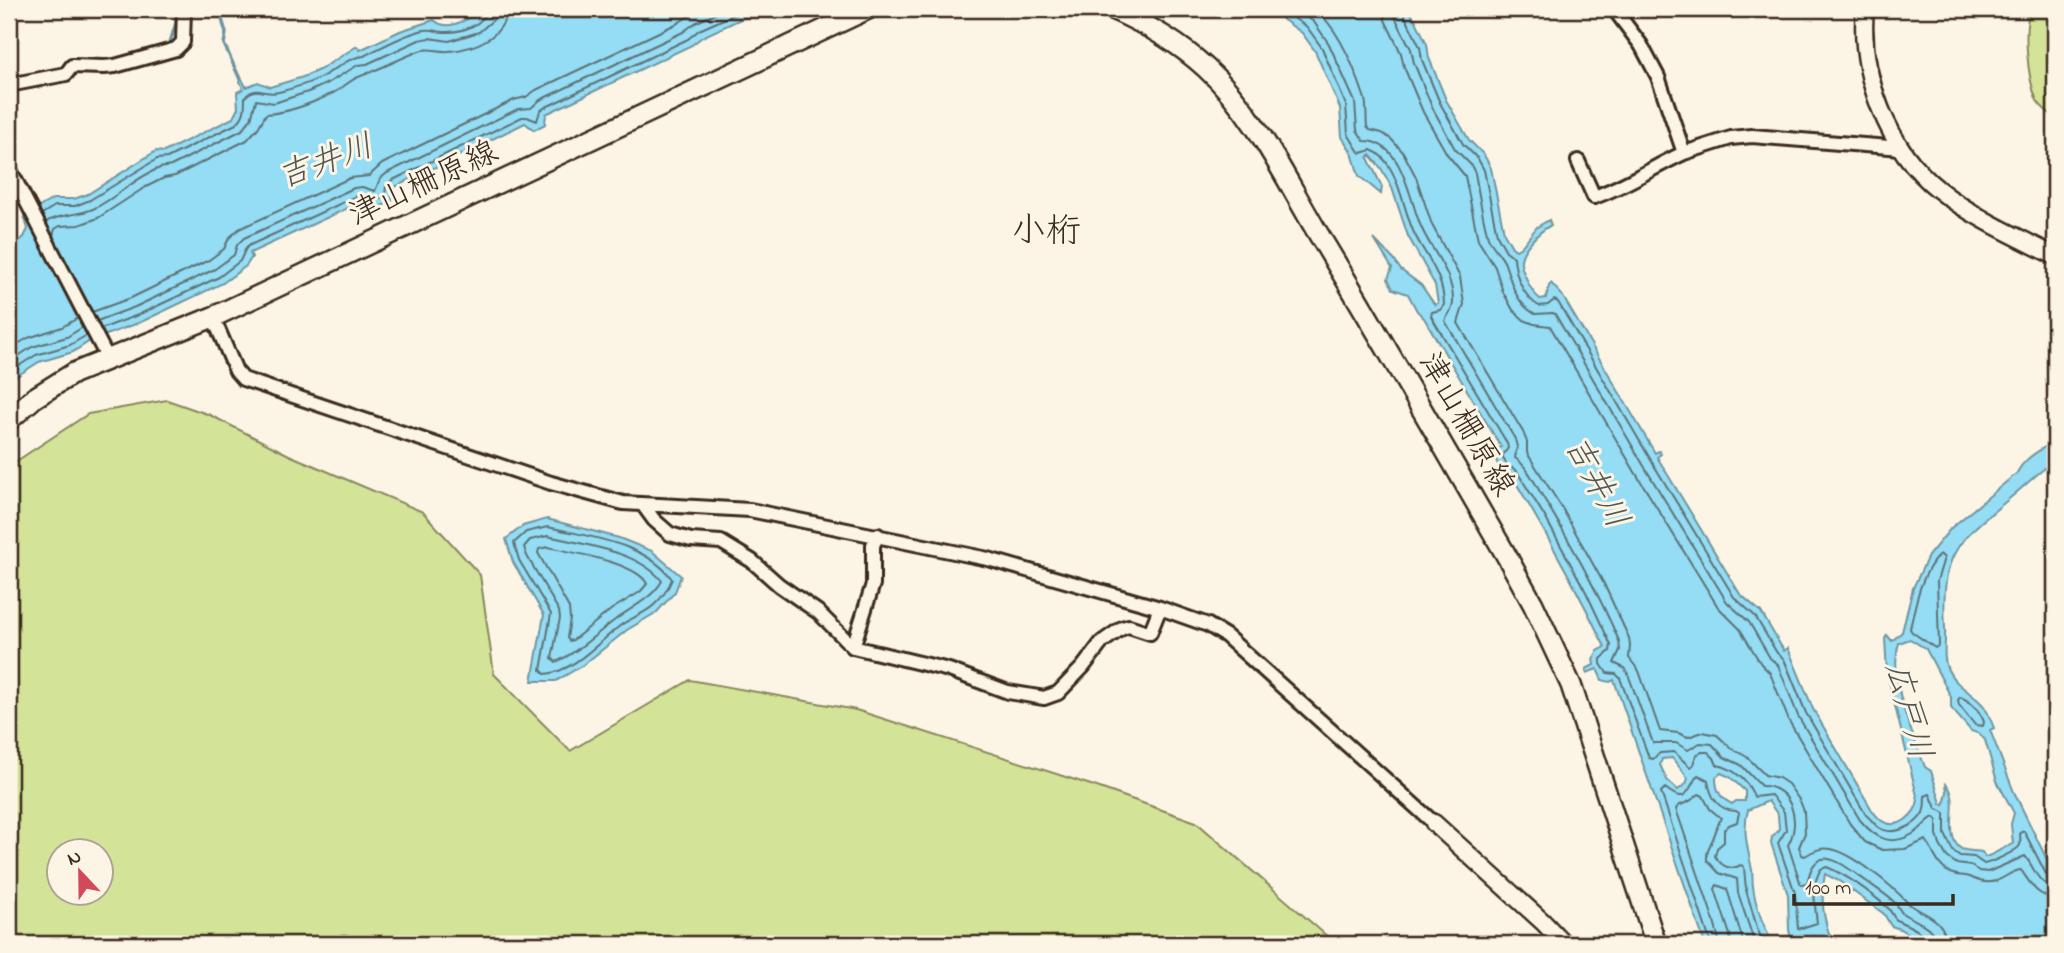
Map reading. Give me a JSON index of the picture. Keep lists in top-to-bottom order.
{
  "streets": {
    "main road": ["津山柵原線"]
  },
  "districts": ["小桁"],
  "water": ["吉井川", "広戸川"],
  "scale_bar": "100 m",
  "north": "top"
}
